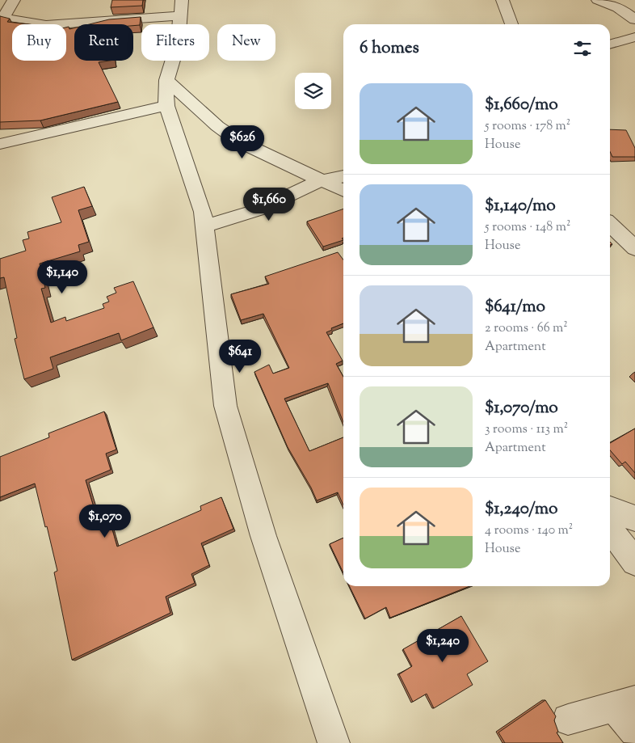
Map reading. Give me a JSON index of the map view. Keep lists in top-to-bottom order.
{
  "page": {
    "chip": [
      "Buy",
      "Rent",
      "Filters",
      "New"
    ],
    "heading": "6 homes",
    "list": [
      {
        "name": "$1,660/mo",
        "note": "5 rooms · 178 m² · House"
      },
      {
        "name": "$1,140/mo",
        "note": "5 rooms · 148 m² · House"
      },
      {
        "name": "$641/mo",
        "note": "2 rooms · 66 m² · Apartment"
      },
      {
        "name": "$1,070/mo",
        "note": "3 rooms · 113 m² · Apartment"
      },
      {
        "name": "$1,240/mo",
        "note": "4 rooms · 140 m² · House"
      }
    ],
    "price": [
      "$626",
      "$1,660",
      "$1,140",
      "$641",
      "$1,070",
      "$1,240"
    ]
  }
}
